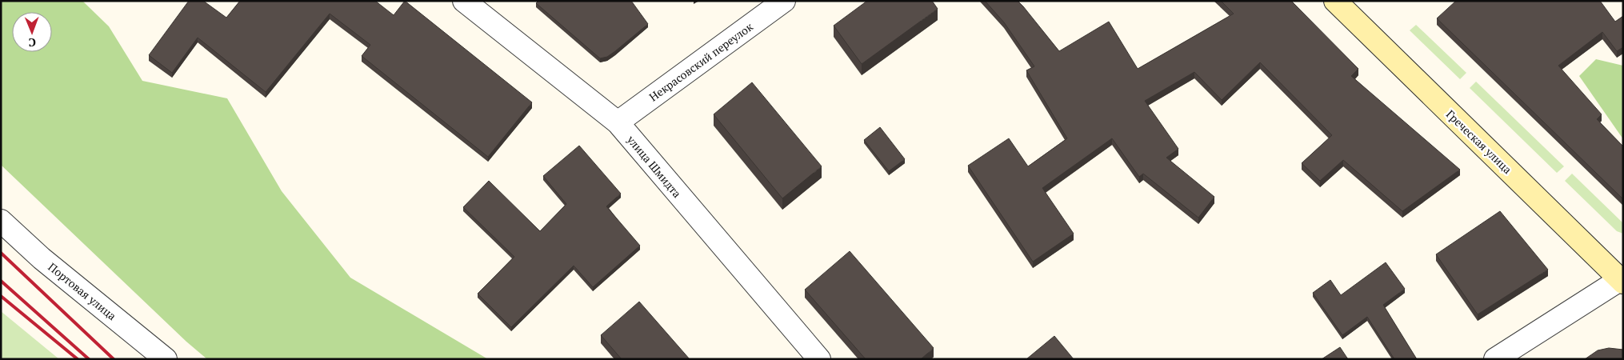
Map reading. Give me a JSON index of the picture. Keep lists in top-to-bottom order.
{
  "streets": {
    "main road": ["Греческая улица"],
    "street": ["Некрасовский переулок", "улица Шмидта", "Портовая улица"]
  },
  "crossings": [
    ["Некрасовский переулок", "улица Шмидта"]
  ],
  "north": "bottom"
}
